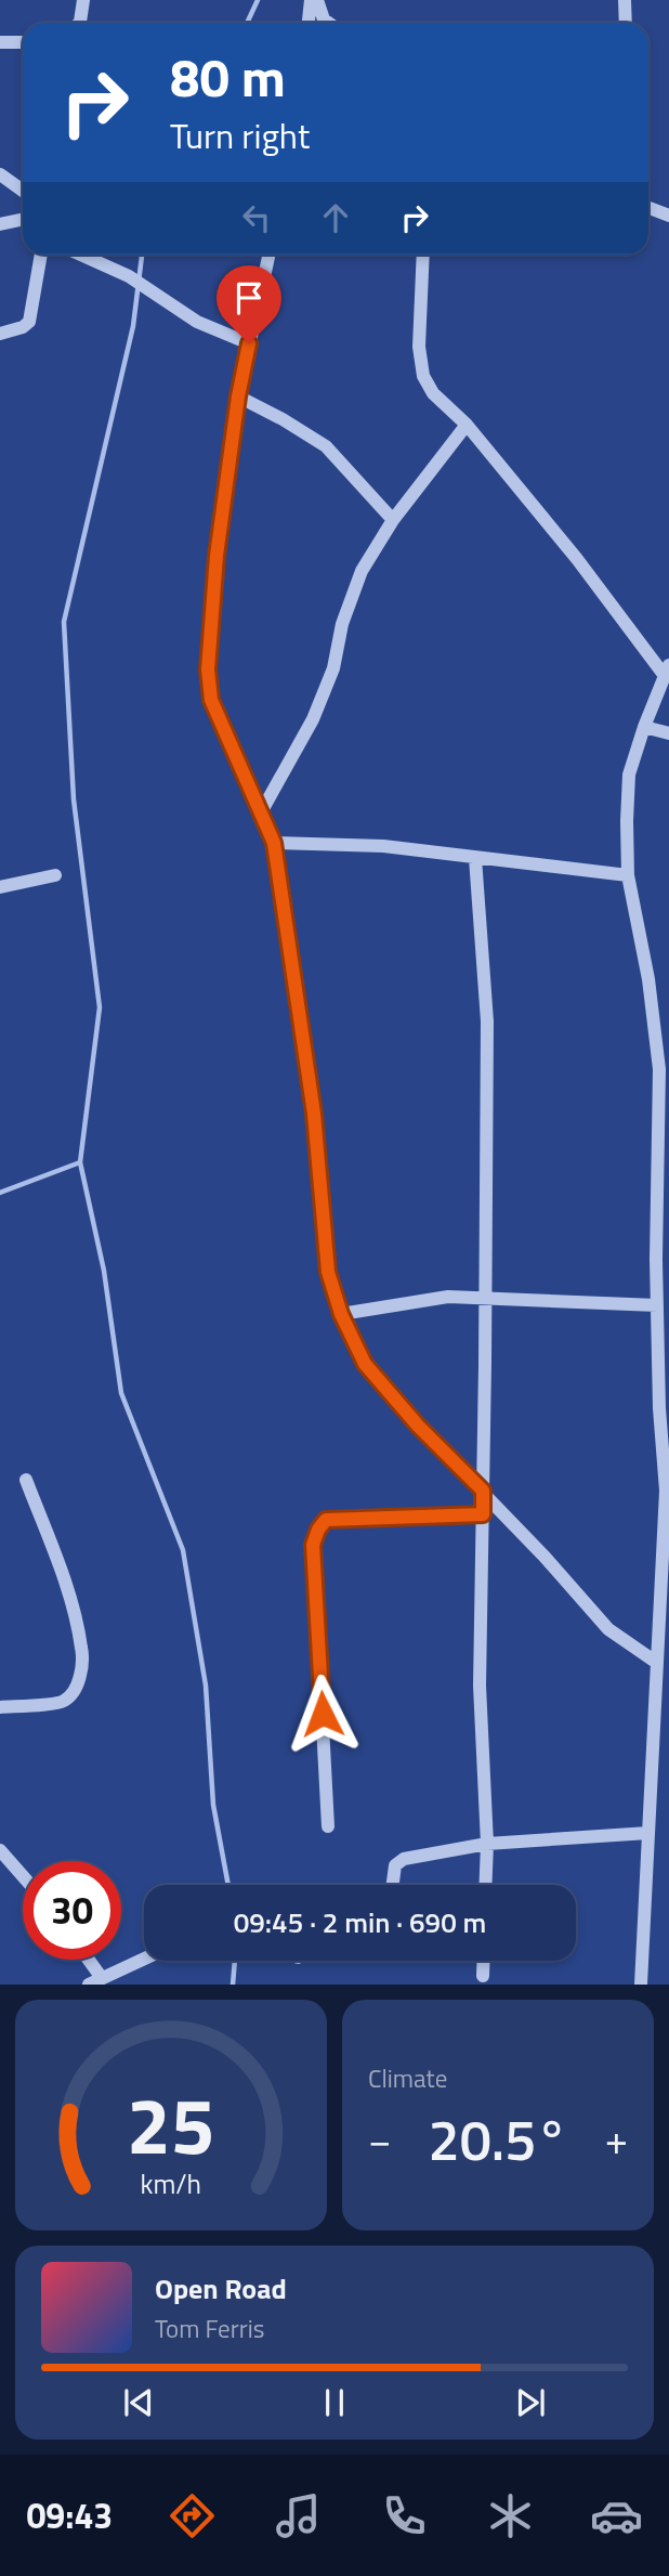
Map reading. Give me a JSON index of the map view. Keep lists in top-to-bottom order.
{
  "page": {
    "turn": ["80 m", "Turn right"],
    "limit": "30",
    "trip": "09:45 · 2 min · 690 m",
    "tile": "Climate",
    "heat": ["−", "20.5°", "+"],
    "song": ["Open Road", "Tom Ferris"],
    "tabs": "09:43",
    "gauge": ["25", "km/h"]
  }
}
